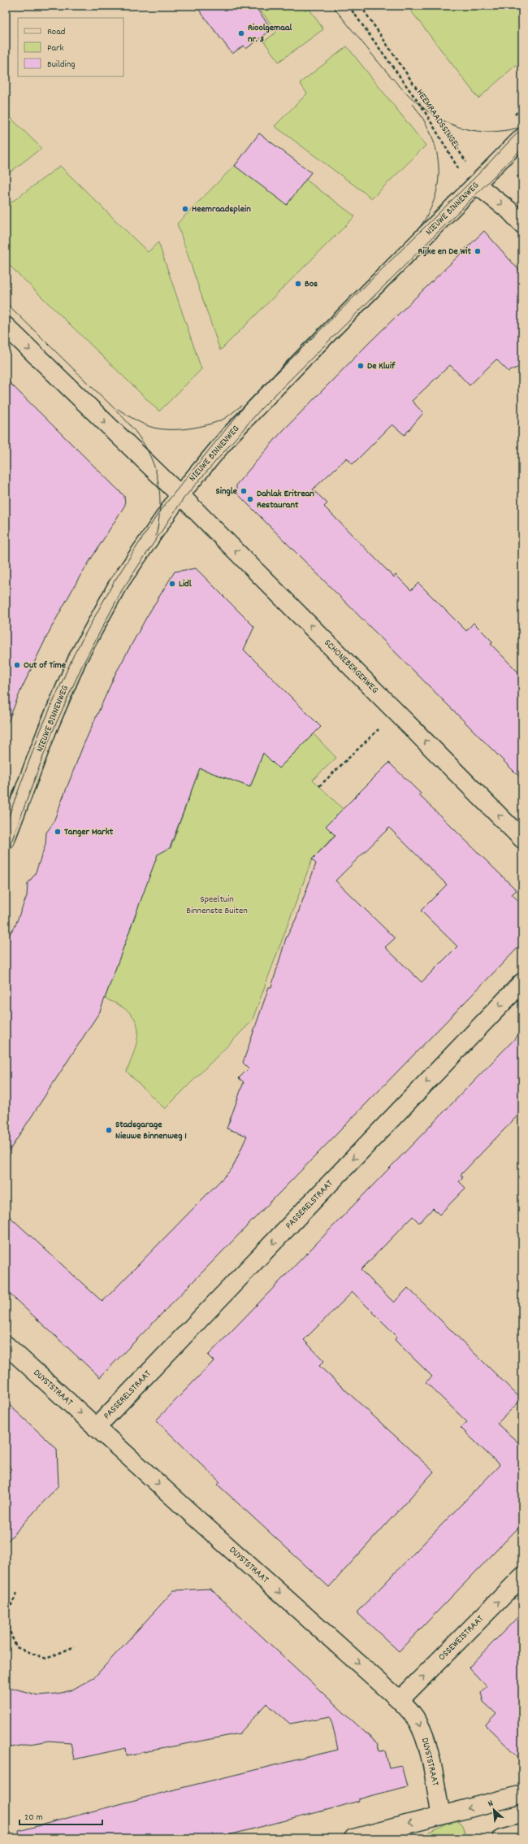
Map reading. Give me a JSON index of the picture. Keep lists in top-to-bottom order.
{
  "streets": {
    "street": [
      "NIEUWE BINNENWEG",
      "SCHONEBERGERWEG",
      "PASSERELSTRAAT",
      "DUYSTSTRAAT",
      "OSSEWEISTRAAT"
    ],
    "path": ["HEEMRAADSSINGEL"]
  },
  "crossings": [
    ["HEEMRAADSSINGEL", "NIEUWE BINNENWEG"],
    ["NIEUWE BINNENWEG", "SCHONEBERGERWEG"],
    ["PASSERELSTRAAT", "DUYSTSTRAAT"],
    ["DUYSTSTRAAT", "OSSEWEISTRAAT"]
  ],
  "one_way": [
    "SCHONEBERGERWEG",
    "PASSERELSTRAAT",
    "DUYSTSTRAAT",
    "OSSEWEISTRAAT"
  ],
  "parks": ["Speeltuin Binnenste Buiten"],
  "places": [
    "Rioolgemaal nr. 3",
    "Heemraadsplein",
    "Rijke en De Wit",
    "Bos",
    "De Kluif",
    "Single",
    "Dahlak Eritrean Restaurant",
    "Lidl",
    "Out of Time",
    "Tanger Markt",
    "Stadsgarage Nieuwe Binnenweg 1"
  ],
  "legend": ["Road", "Park", "Building"],
  "scale_bar": "20 m",
  "north": "top left"
}
